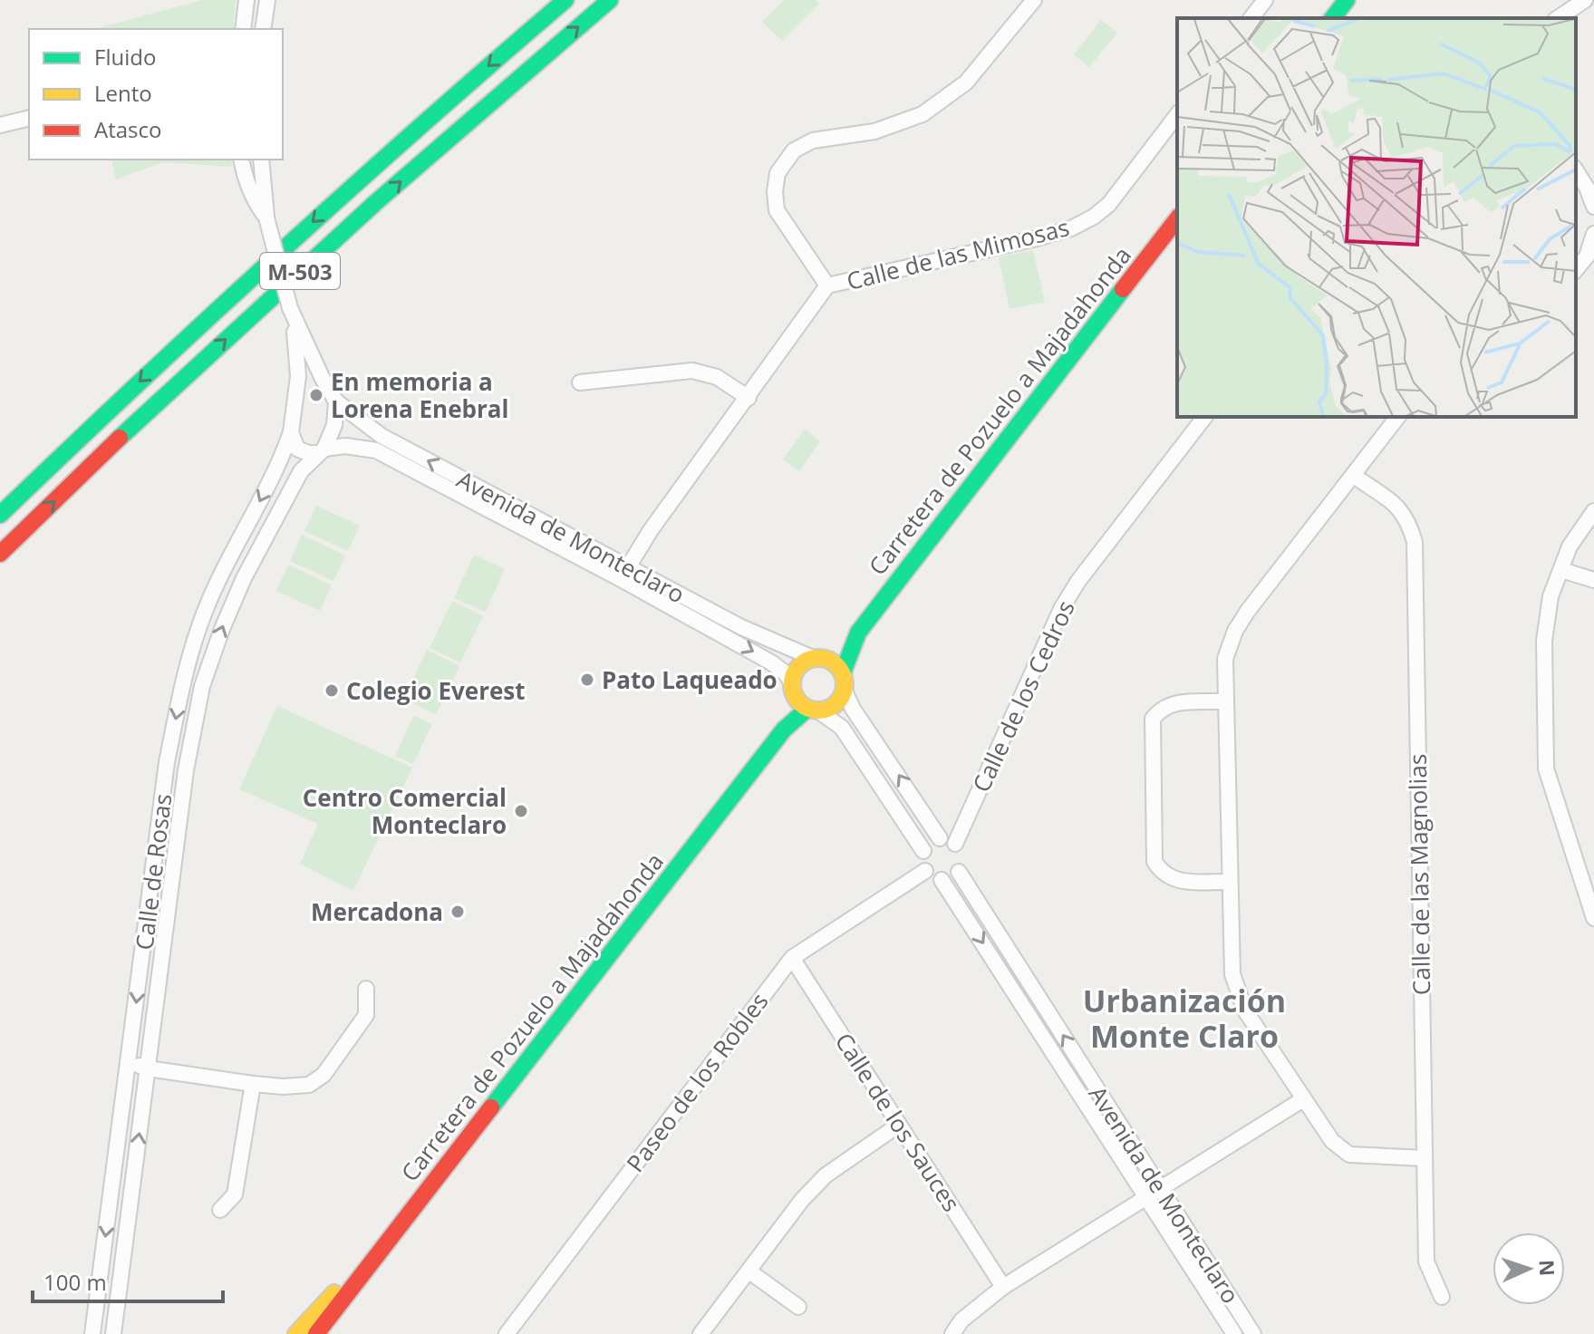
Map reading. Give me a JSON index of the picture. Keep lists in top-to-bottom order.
{
  "streets": {
    "main road": ["M-503", "Carretera de Pozuelo a Majadahonda"],
    "street": [
      "Calle de las Mimosas",
      "Avenida de Monteclaro",
      "Calle de los Cedros",
      "Calle de Rosas",
      "Calle de las Magnolias",
      "Paseo de los Robles",
      "Calle de los Sauces"
    ]
  },
  "crossings": [
    ["Calle de las Mimosas", "Avenida de Monteclaro"],
    ["Carretera de Pozuelo a Majadahonda", "Avenida de Monteclaro"],
    ["Avenida de Monteclaro", "Calle de los Cedros"],
    ["Avenida de Monteclaro", "Calle de Rosas"],
    ["Avenida de Monteclaro", "Paseo de los Robles"],
    ["Calle de los Cedros", "Paseo de los Robles"],
    ["Paseo de los Robles", "Calle de los Sauces"]
  ],
  "districts": ["Urbanización Monte Claro"],
  "places": [
    "En memoria a Lorena Enebral",
    "Pato Laqueado",
    "Colegio Everest",
    "Centro Comercial Monteclaro",
    "Mercadona"
  ],
  "legend": ["Fluido", "Lento", "Atasco"],
  "scale_bar": "100 m",
  "north": "right"
}
